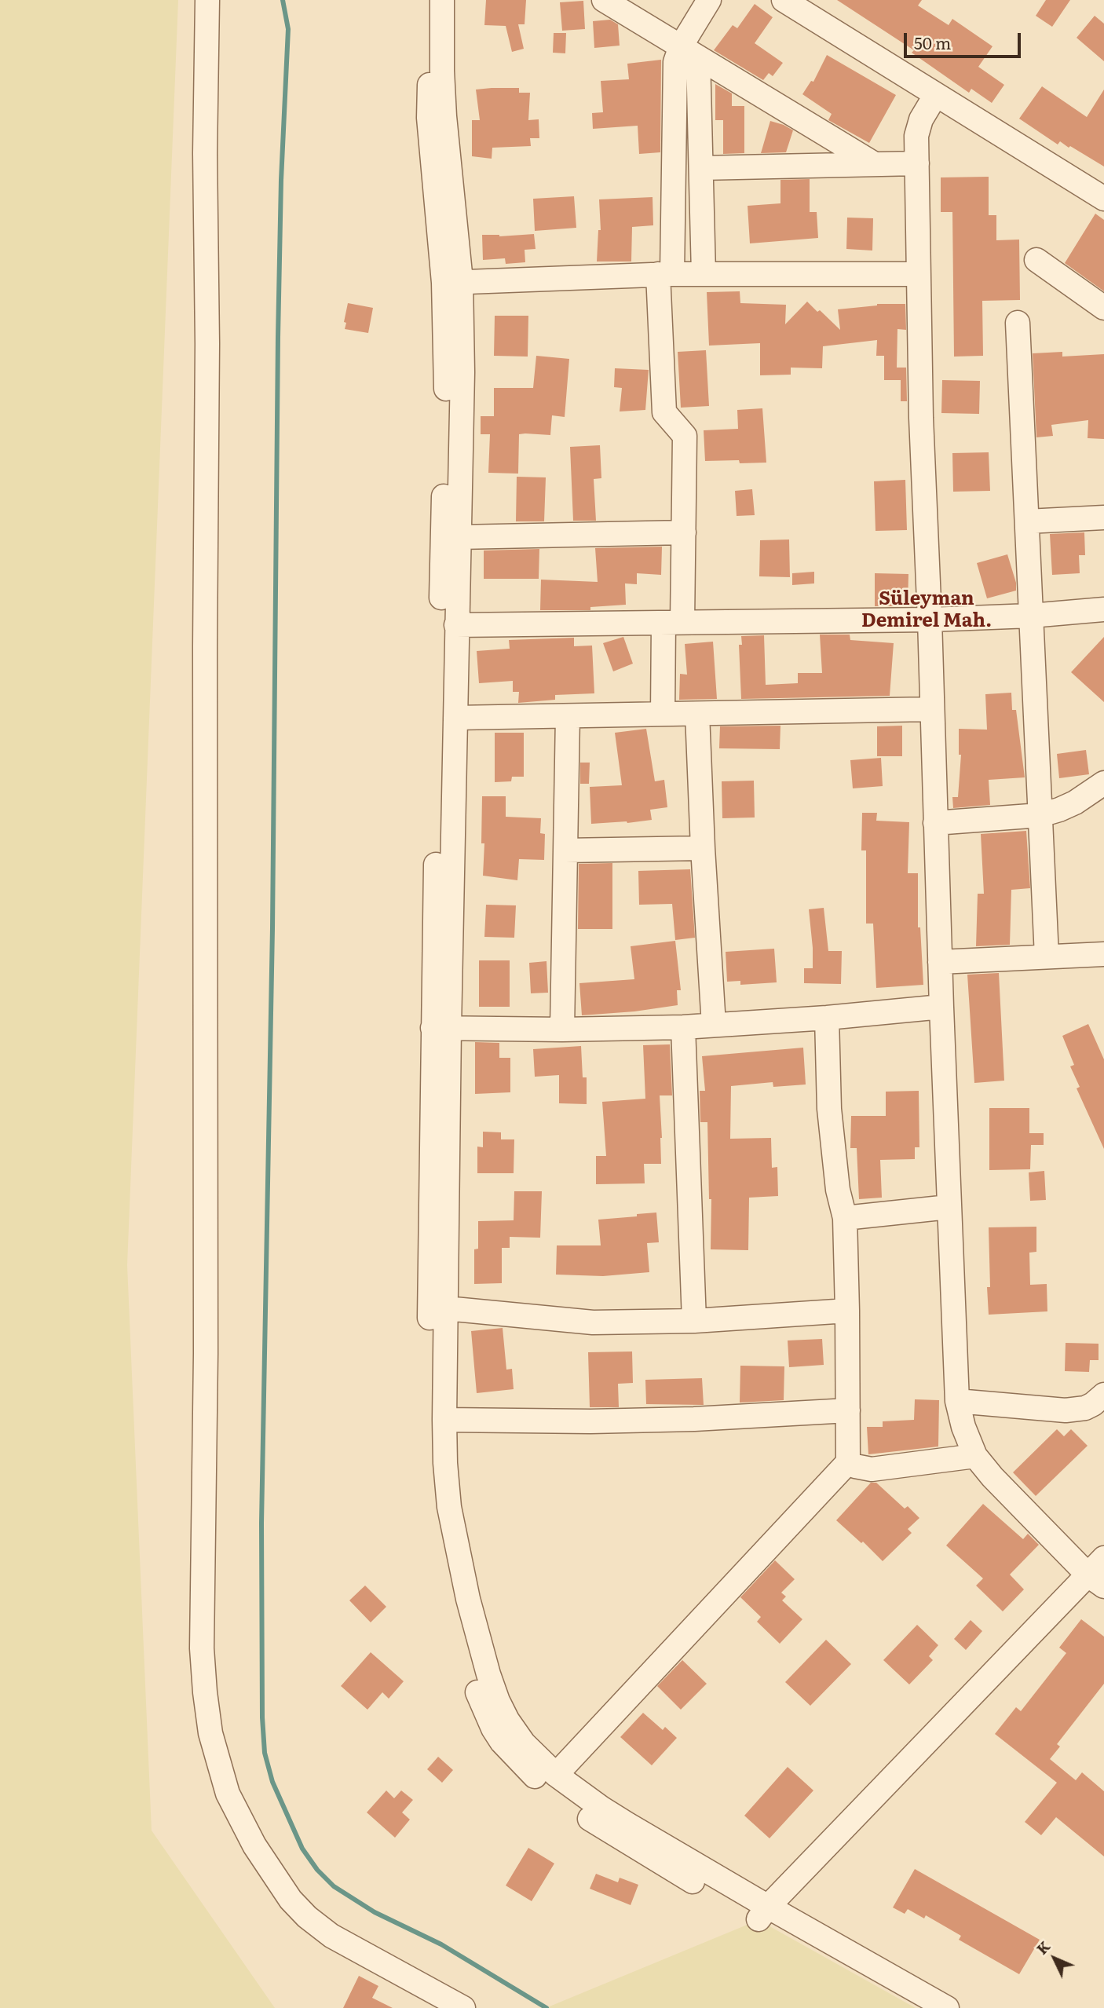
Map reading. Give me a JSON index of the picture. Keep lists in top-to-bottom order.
{
  "districts": ["Süleyman Demirel Mah."],
  "scale_bar": "50 m",
  "north": "top left"
}
